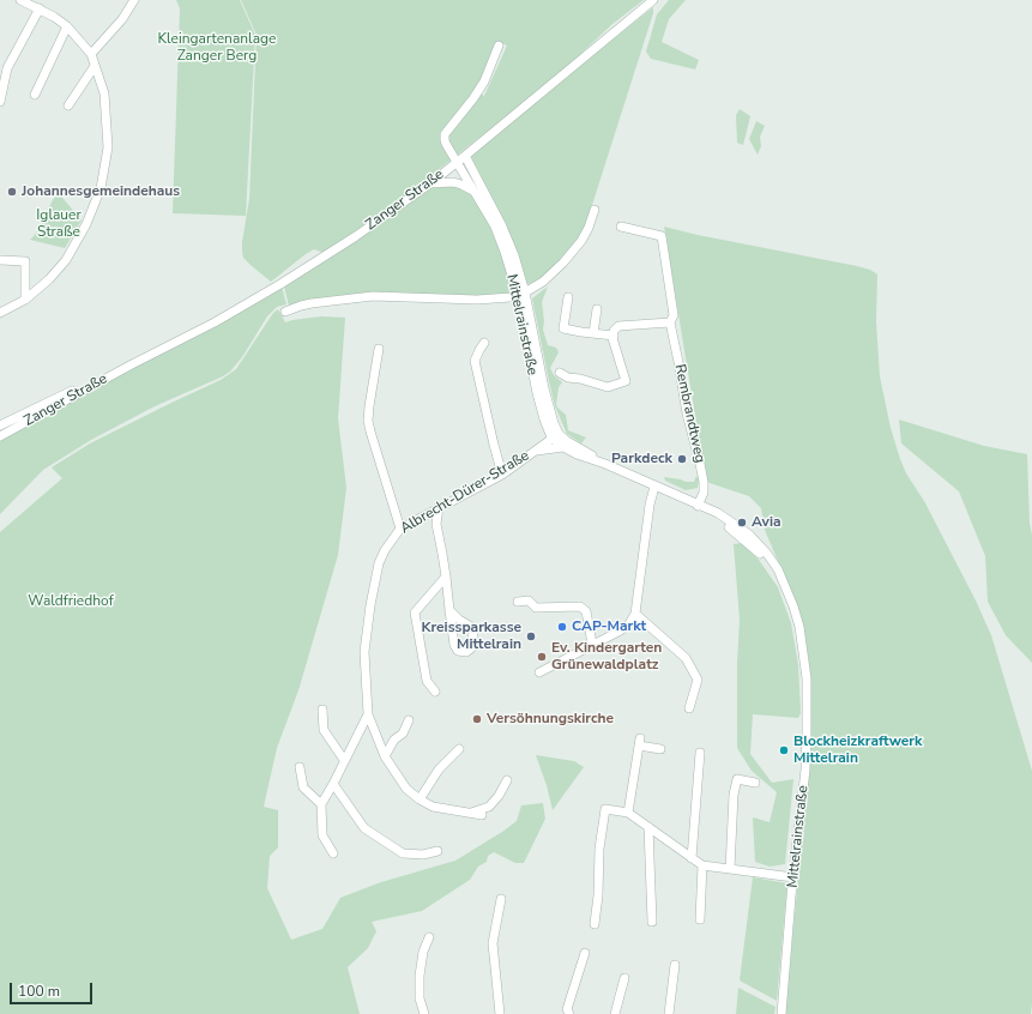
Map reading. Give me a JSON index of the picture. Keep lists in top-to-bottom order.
{
  "streets": {
    "street": [
      "Zanger Straße",
      "Mittelrainstraße",
      "Rembrandtweg",
      "Albrecht-Dürer-Straße"
    ]
  },
  "crossings": [
    ["Zanger Straße", "Mittelrainstraße"],
    ["Mittelrainstraße", "Rembrandtweg"],
    ["Mittelrainstraße", "Albrecht-Dürer-Straße"]
  ],
  "parks": ["Kleingartenanlage Zanger Berg", "Iglauer Straße", "Waldfriedhof"],
  "places": [
    "Johannesgemeindehaus",
    "Parkdeck",
    "Avia",
    "CAP-Markt",
    "Kreissparkasse Mittelrain",
    "Ev. Kindergarten Grünewaldplatz",
    "Versöhnungskirche",
    "Blockheizkraftwerk Mittelrain"
  ],
  "scale_bar": "100 m"
}
